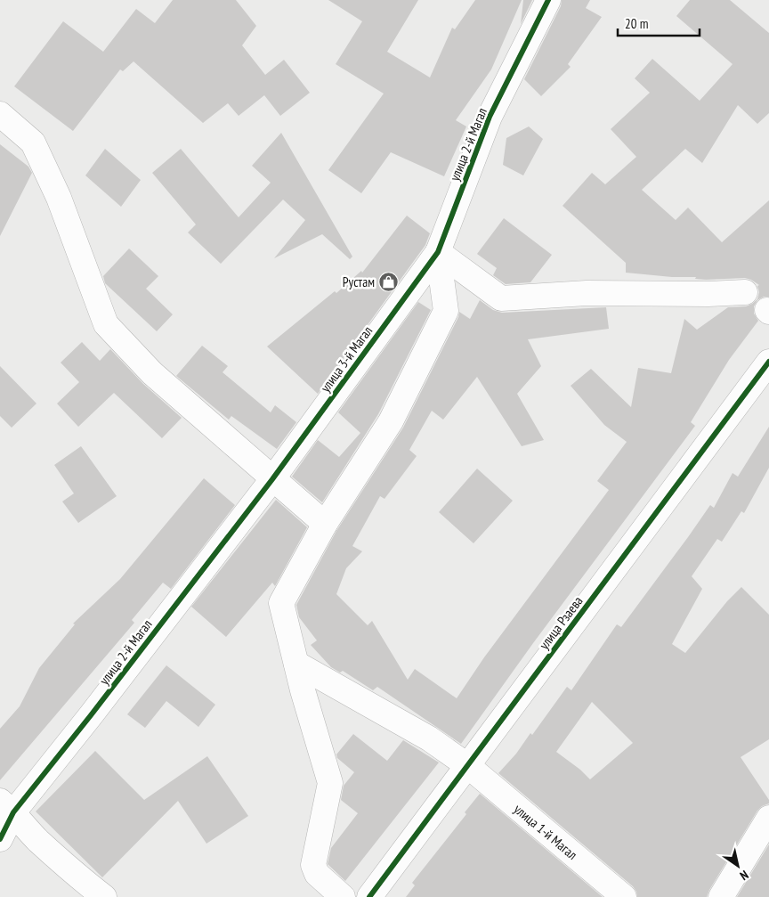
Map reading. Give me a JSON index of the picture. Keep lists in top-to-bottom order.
{
  "streets": {
    "street": [
      "улица 2-й Магал",
      "улица 3-й Магал",
      "улица Рзаева",
      "улица 1-й Магал"
    ]
  },
  "crossings": [
    ["улица 2-й Магал", "улица 3-й Магал"],
    ["улица 2-й Магал", "улица 1-й Магал"],
    ["улица Рзаева", "улица 1-й Магал"]
  ],
  "places": {
    "shop": ["Рустам"]
  },
  "scale_bar": "20 m",
  "north": "bottom right"
}
